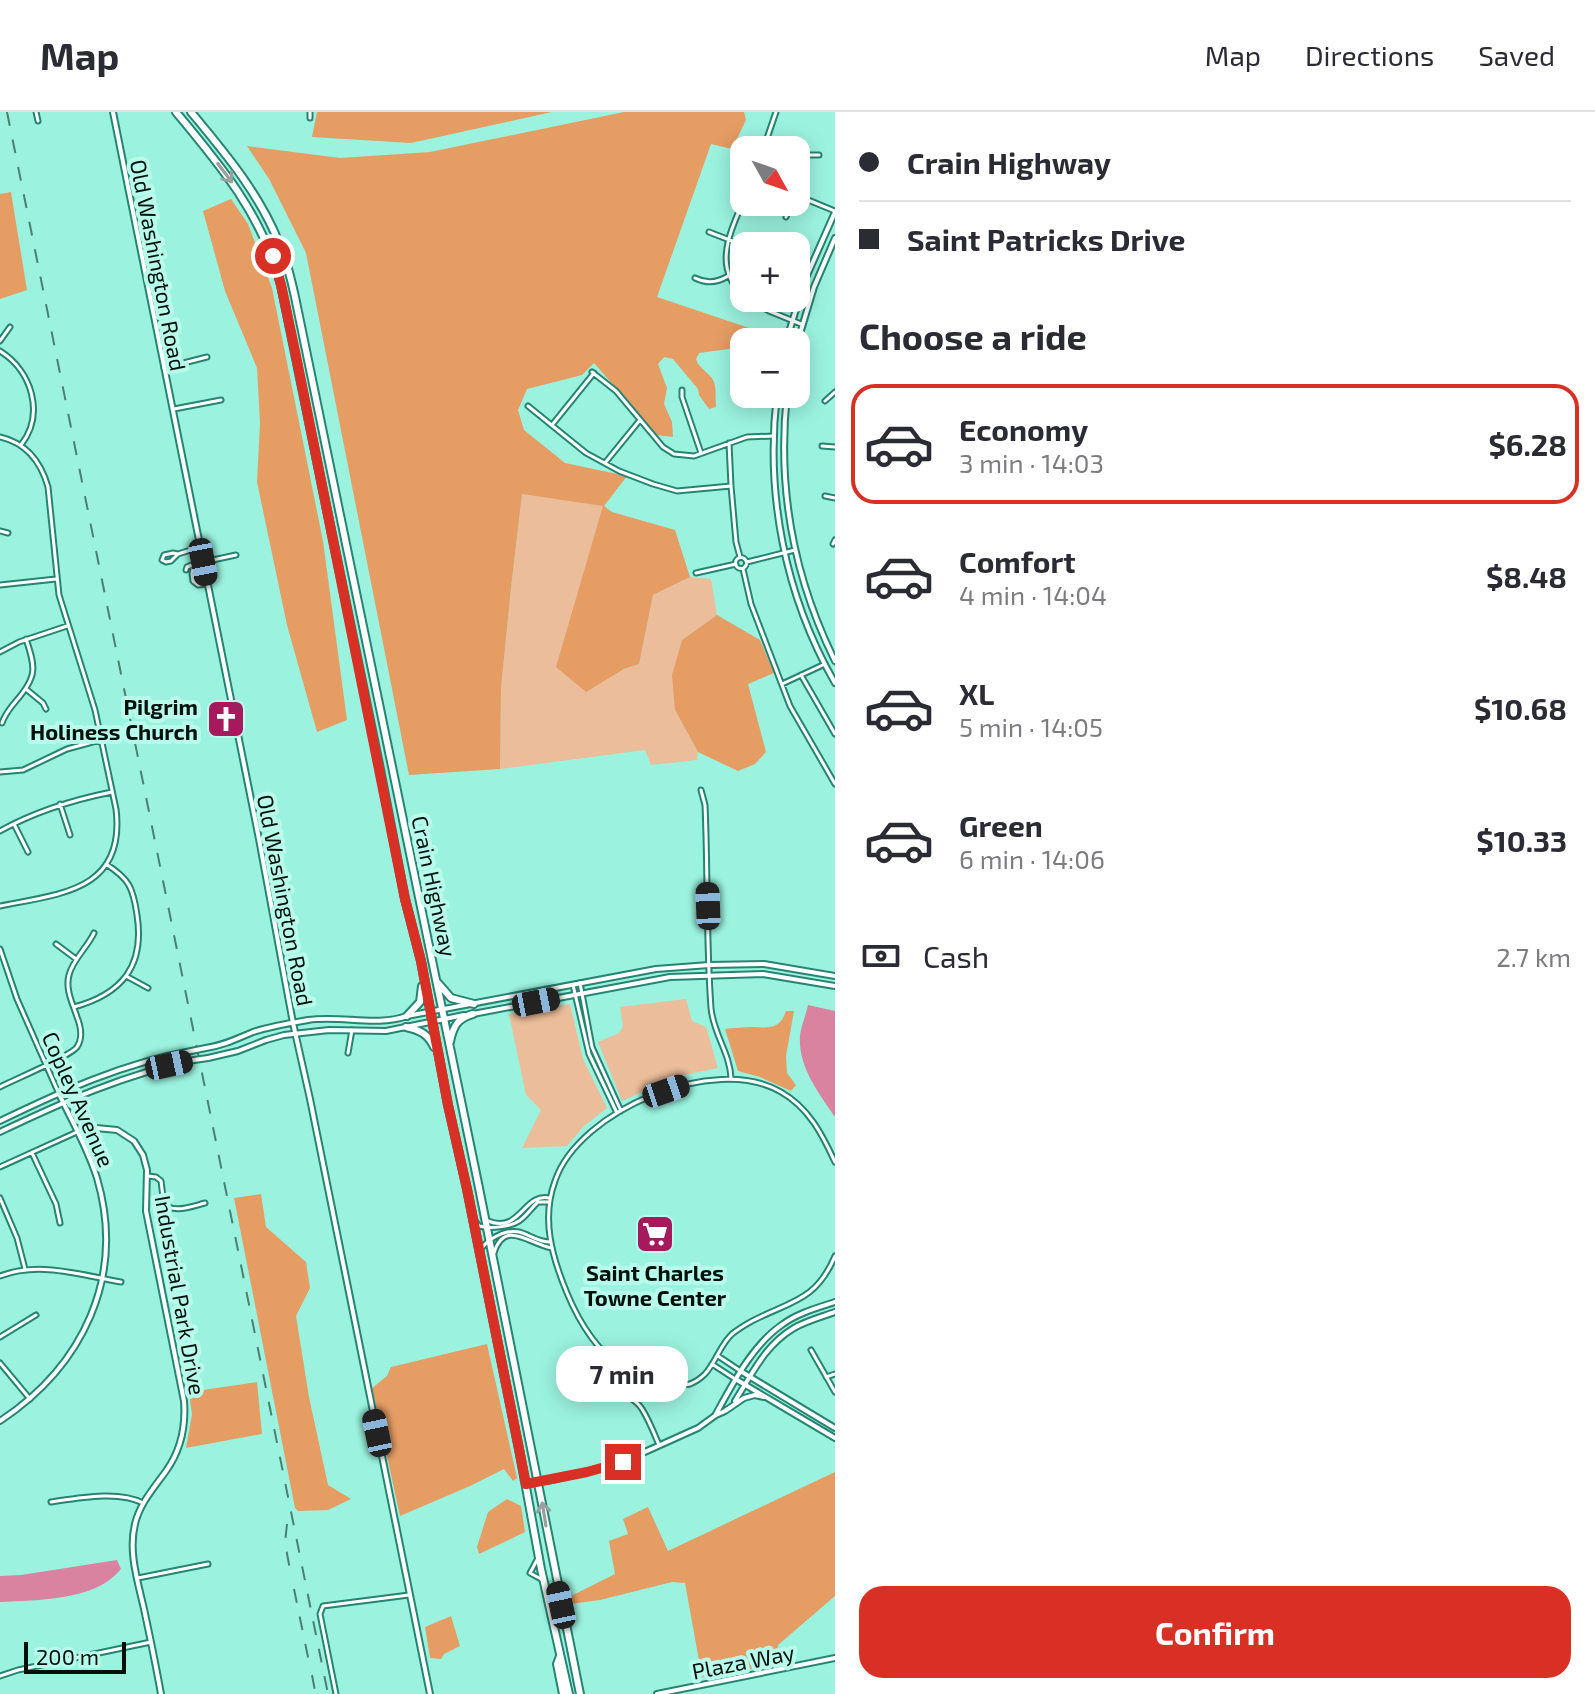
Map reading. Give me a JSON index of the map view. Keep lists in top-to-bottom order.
{
  "streets": {
    "highway": ["Crain Highway"],
    "main road": [
      "Old Washington Road",
      "Copley Avenue",
      "Industrial Park Drive",
      "Plaza Way"
    ]
  },
  "crossings": [
    ["Copley Avenue", "Industrial Park Drive"]
  ],
  "places": {
    "church": ["Pilgrim Holiness Church"],
    "supermarket": ["Saint Charles Towne Center"]
  },
  "scale_bar": "200 m",
  "north": "bottom right",
  "page": {
    "header": "Map",
    "nav": ["Map", "Directions", "Saved"],
    "banner": ["Crain Highway", "Saint Patricks Drive"],
    "map_buttons": ["+", "−"],
    "heading": "Choose a ride",
    "list": [
      {
        "name": "Economy",
        "note": "3 min · 14:03",
        "value": "$6.28"
      },
      {
        "name": "Comfort",
        "note": "4 min · 14:04",
        "value": "$8.48"
      },
      {
        "name": "XL",
        "note": "5 min · 14:05",
        "value": "$10.68"
      },
      {
        "name": "Green",
        "note": "6 min · 14:06",
        "value": "$10.33"
      }
    ],
    "pay": ["Cash", "2.7 km"],
    "bubble": "7 min",
    "buttons": "Confirm",
    "scale": "200 m"
  }
}
